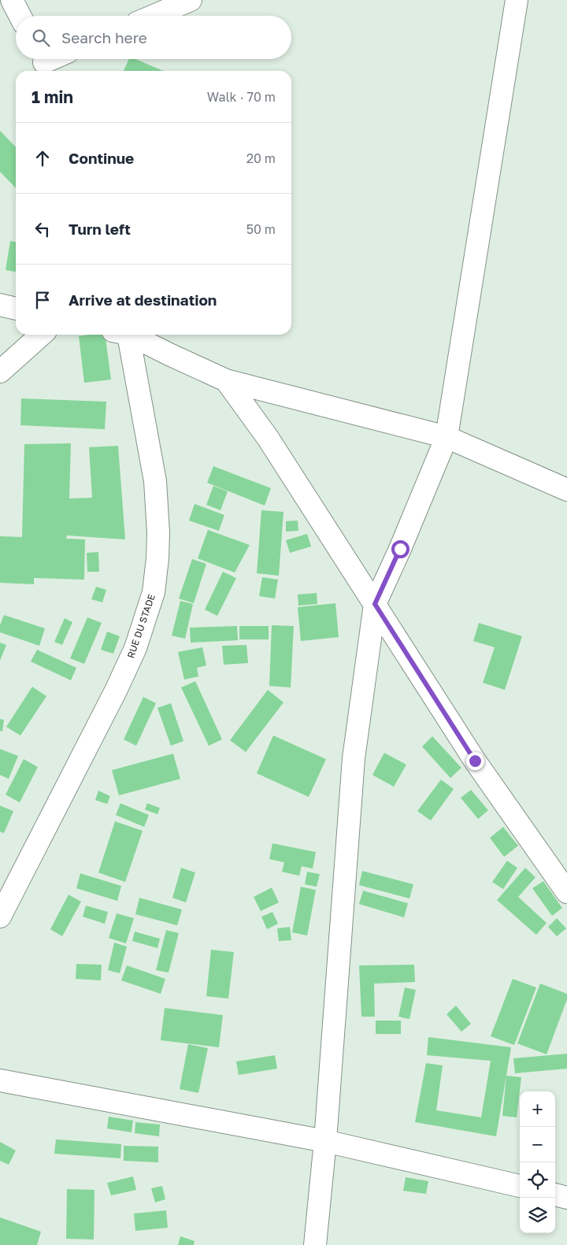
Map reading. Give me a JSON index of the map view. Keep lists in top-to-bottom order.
{
  "streets": {
    "street": ["RUE DU STADE"]
  },
  "page": {
    "search": "Search here",
    "heading": ["1 min", "Walk · 70 m"],
    "list": [
      ["Continue", "20 m"],
      ["Turn left", "50 m"],
      "Arrive at destination"
    ],
    "map_buttons": ["+", "−"]
  }
}
